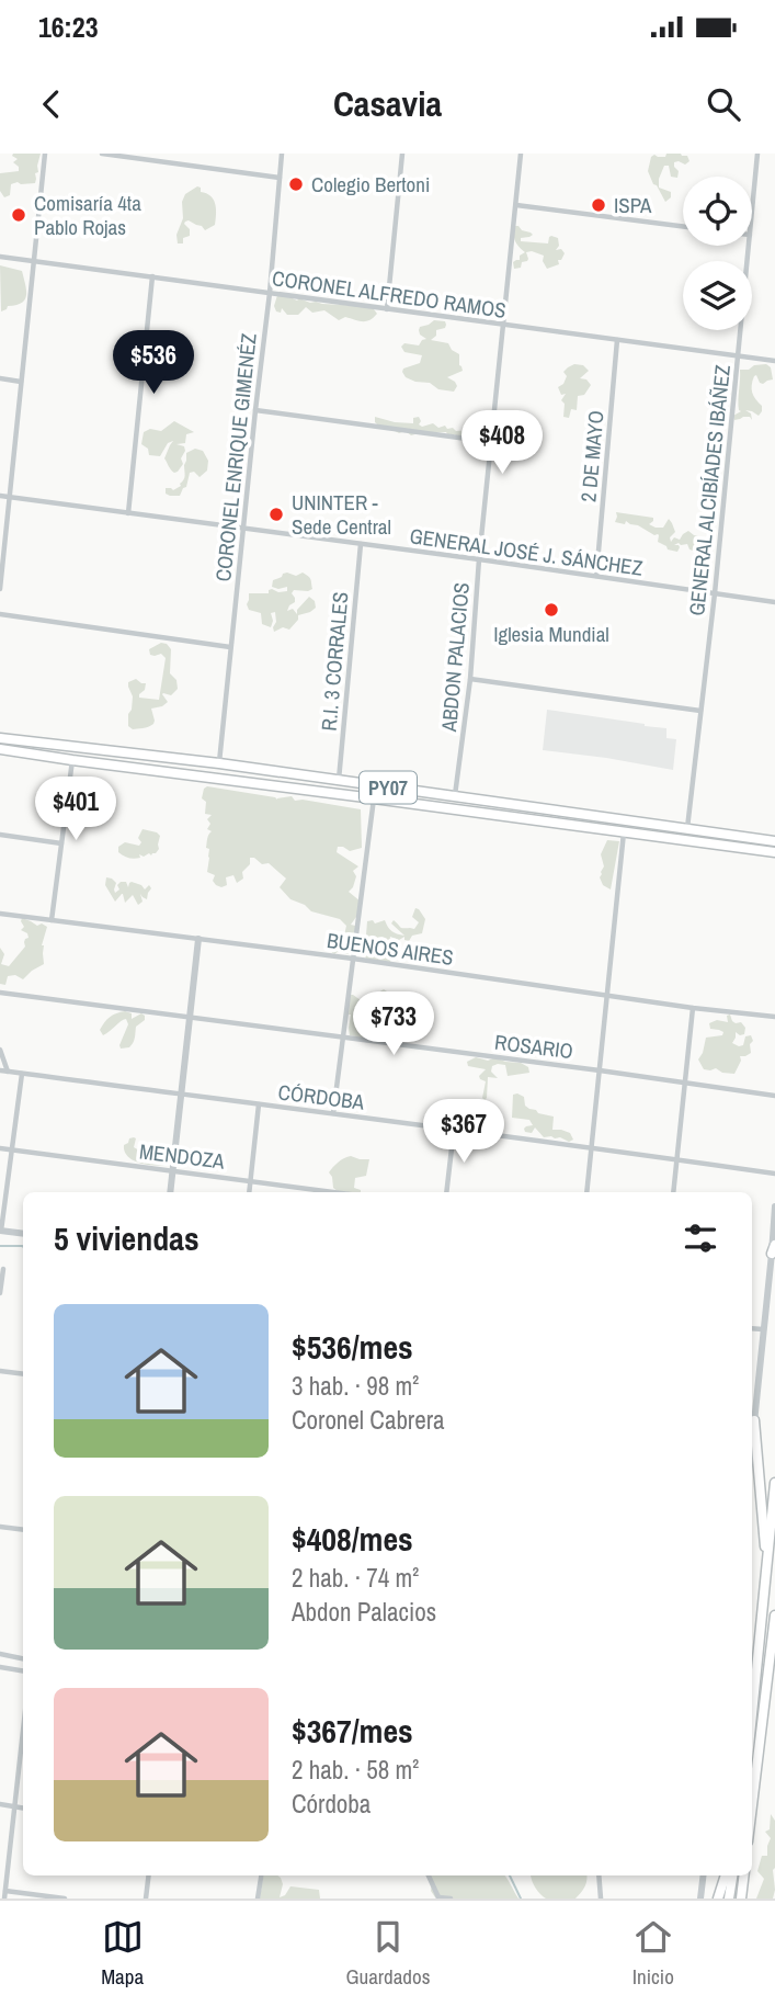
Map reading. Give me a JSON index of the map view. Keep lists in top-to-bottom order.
{
  "streets": {
    "highway": ["PY07"],
    "street": [
      "CORONEL ALFREDO RAMOS",
      "2 DE MAYO",
      "CORONEL ENRIQUE GIMENÉZ",
      "GENERAL ALCIBÍADES IBÁÑEZ",
      "GENERAL JOSÉ J. SÁNCHEZ",
      "ABDON PALACIOS",
      "R.I. 3 CORRALES",
      "BUENOS AIRES",
      "ROSARIO",
      "CÓRDOBA",
      "MENDOZA"
    ]
  },
  "crossings": [
    ["CORONEL ALFREDO RAMOS", "2 DE MAYO"],
    ["CORONEL ALFREDO RAMOS", "CORONEL ENRIQUE GIMENÉZ"],
    ["CORONEL ALFREDO RAMOS", "GENERAL ALCIBÍADES IBÁÑEZ"],
    ["CORONEL ALFREDO RAMOS", "ABDON PALACIOS"],
    ["2 DE MAYO", "GENERAL JOSÉ J. SÁNCHEZ"],
    ["CORONEL ENRIQUE GIMENÉZ", "GENERAL JOSÉ J. SÁNCHEZ"],
    ["CORONEL ENRIQUE GIMENÉZ", "PY07"],
    ["GENERAL ALCIBÍADES IBÁÑEZ", "GENERAL JOSÉ J. SÁNCHEZ"],
    ["GENERAL ALCIBÍADES IBÁÑEZ", "PY07"],
    ["GENERAL JOSÉ J. SÁNCHEZ", "ABDON PALACIOS"],
    ["GENERAL JOSÉ J. SÁNCHEZ", "R.I. 3 CORRALES"],
    ["ABDON PALACIOS", "PY07"],
    ["R.I. 3 CORRALES", "PY07"]
  ],
  "places": [
    "Colegio Bertoni",
    "ISPA",
    "Comisaría 4ta Pablo Rojas",
    "UNINTER - Sede Central",
    "Iglesia Mundial"
  ],
  "page": {
    "status": "16:23",
    "header": "Casavia",
    "price": [
      "$536",
      "$408",
      "$401",
      "$733",
      "$367"
    ],
    "heading": "5 viviendas",
    "list": [
      {
        "name": "$536/mes",
        "note": "3 hab. · 98 m² · Coronel Cabrera"
      },
      {
        "name": "$408/mes",
        "note": "2 hab. · 74 m² · Abdon Palacios"
      },
      {
        "name": "$367/mes",
        "note": "2 hab. · 58 m² · Córdoba"
      }
    ],
    "tabs": ["Mapa", "Guardados", "Inicio"]
  }
}
